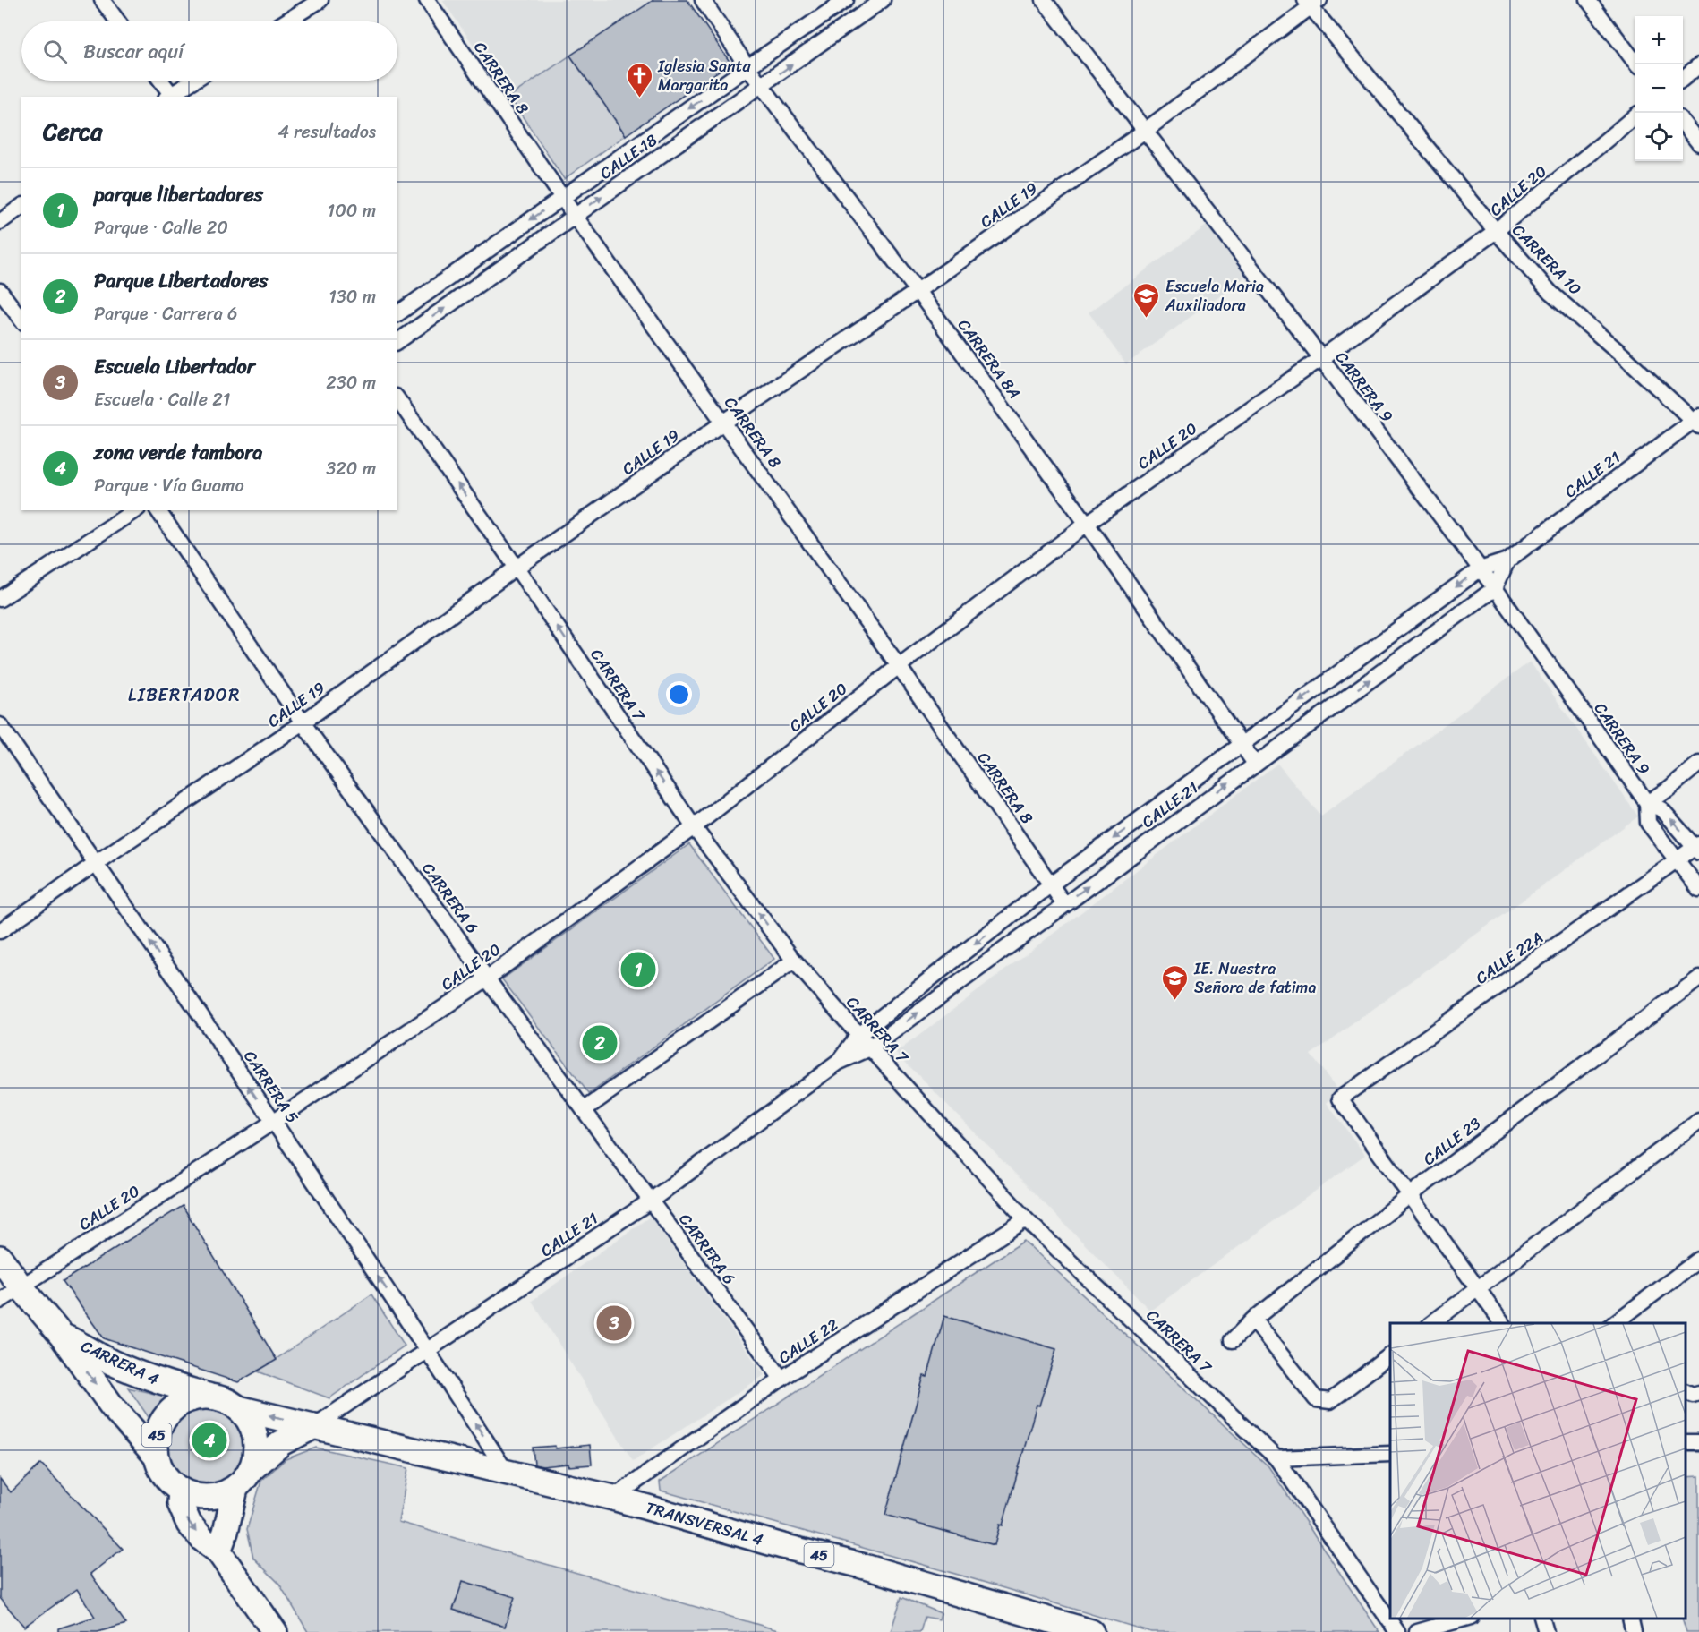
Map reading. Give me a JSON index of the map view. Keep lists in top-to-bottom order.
{
  "streets": {
    "main road": ["CARRERA 4", "45", "TRANSVERSAL 4"],
    "street": [
      "CARRERA 8",
      "CALLE 18",
      "CALLE 20",
      "CALLE 19",
      "CARRERA 10",
      "CARRERA 8A",
      "CARRERA 9",
      "CALLE 21",
      "CARRERA 7",
      "CARRERA 6",
      "CALLE 22A",
      "CARRERA 5",
      "CALLE 23",
      "CALLE 22"
    ]
  },
  "crossings": [
    ["CARRERA 8", "CALLE 18"],
    ["CARRERA 8", "CALLE 20"],
    ["CARRERA 8", "CALLE 19"],
    ["CARRERA 8", "CALLE 21"],
    ["CALLE 18", "CARRERA 8A"],
    ["CALLE 20", "CARRERA 10"],
    ["CALLE 20", "CARRERA 8A"],
    ["CALLE 20", "CARRERA 9"],
    ["CALLE 20", "CARRERA 7"],
    ["CALLE 20", "CARRERA 6"],
    ["CALLE 20", "CARRERA 5"],
    ["CALLE 20", "CARRERA 4"],
    ["CALLE 19", "CARRERA 10"],
    ["CALLE 19", "CARRERA 8A"],
    ["CALLE 19", "CARRERA 9"],
    ["CALLE 19", "CARRERA 7"],
    ["CALLE 19", "CARRERA 6"],
    ["CALLE 19", "CARRERA 5"],
    ["CARRERA 10", "CALLE 21"],
    ["CARRERA 8A", "CALLE 21"],
    ["CARRERA 9", "CALLE 21"],
    ["CALLE 21", "CARRERA 7"],
    ["CALLE 21", "CARRERA 6"],
    ["CALLE 21", "CARRERA 5"],
    ["CALLE 21", "45"],
    ["CALLE 21", "TRANSVERSAL 4"],
    ["CARRERA 7", "CALLE 22"],
    ["CARRERA 6", "CALLE 22"],
    ["CALLE 22A", "CALLE 23"],
    ["CARRERA 5", "TRANSVERSAL 4"],
    ["CALLE 22", "TRANSVERSAL 4"],
    ["CARRERA 4", "45"],
    ["45", "TRANSVERSAL 4"]
  ],
  "one_way": ["CARRERA 7", "CARRERA 5", "CARRERA 4"],
  "districts": ["LIBERTADOR"],
  "places": {
    "church": ["Iglesia Santa Margarita"],
    "school or university": ["Escuela Maria Auxiliadora", "IE. Nuestra Señora de fatima"]
  },
  "page": {
    "map_buttons": ["+", "−"],
    "search": "Buscar aquí",
    "heading": ["Cerca", "4 resultados"],
    "list": [
      {
        "mark": "1",
        "name": "parque libertadores",
        "note": "Parque · Calle 20",
        "value": "100 m"
      },
      {
        "mark": "2",
        "name": "Parque Libertadores",
        "note": "Parque · Carrera 6",
        "value": "130 m"
      },
      {
        "mark": "3",
        "name": "Escuela Libertador",
        "note": "Escuela · Calle 21",
        "value": "230 m"
      },
      {
        "mark": "4",
        "name": "zona verde tambora",
        "note": "Parque · Vía Guamo",
        "value": "320 m"
      }
    ],
    "pins": [
      "1",
      "2",
      "3",
      "4"
    ]
  }
}
